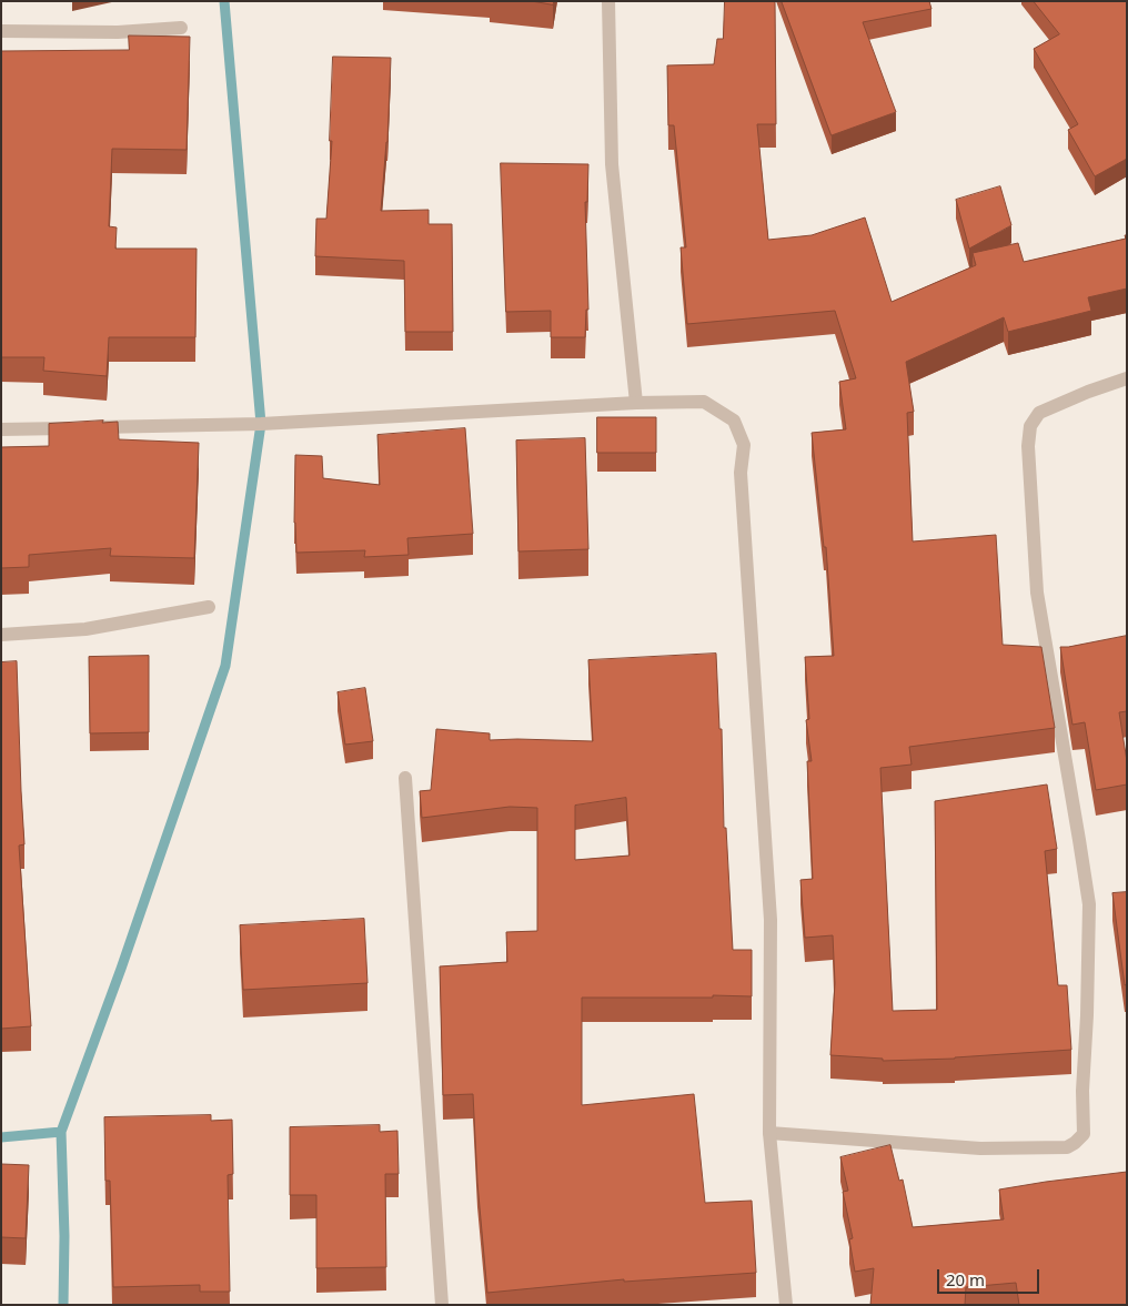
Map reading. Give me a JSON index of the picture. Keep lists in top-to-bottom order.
{
  "scale_bar": "20 m"
}
